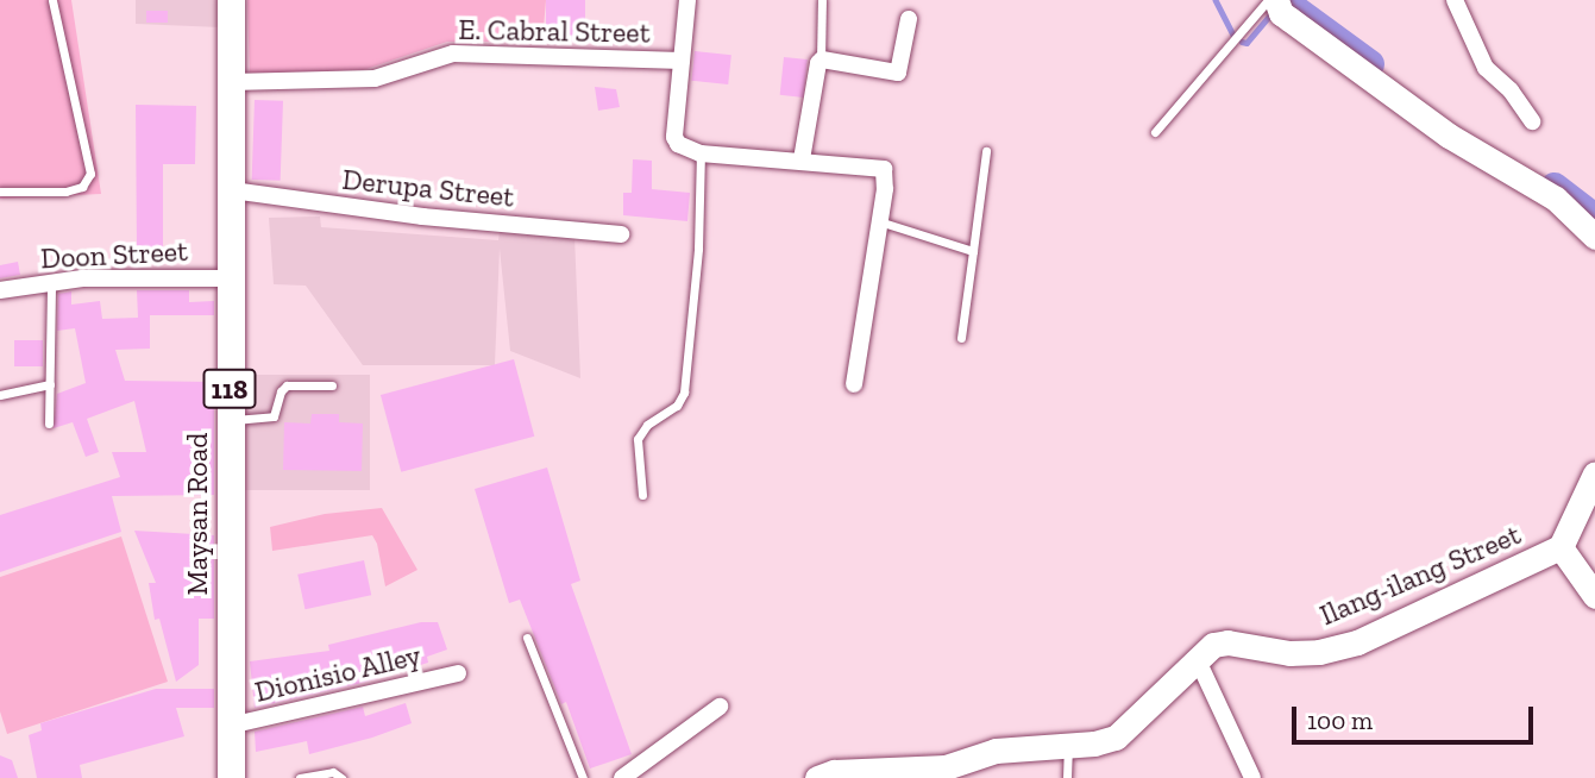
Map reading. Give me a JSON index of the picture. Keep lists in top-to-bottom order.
{
  "streets": {
    "main road": ["118", "Maysan Road"],
    "street": [
      "E. Cabral Street",
      "Derupa Street",
      "Doon Street",
      "Ilang-ilang Street",
      "Dionisio Alley"
    ]
  },
  "crossings": [
    ["E. Cabral Street", "Maysan Road"],
    ["Derupa Street", "Maysan Road"],
    ["Doon Street", "Maysan Road"],
    ["Maysan Road", "Dionisio Alley"]
  ],
  "scale_bar": "100 m"
}
